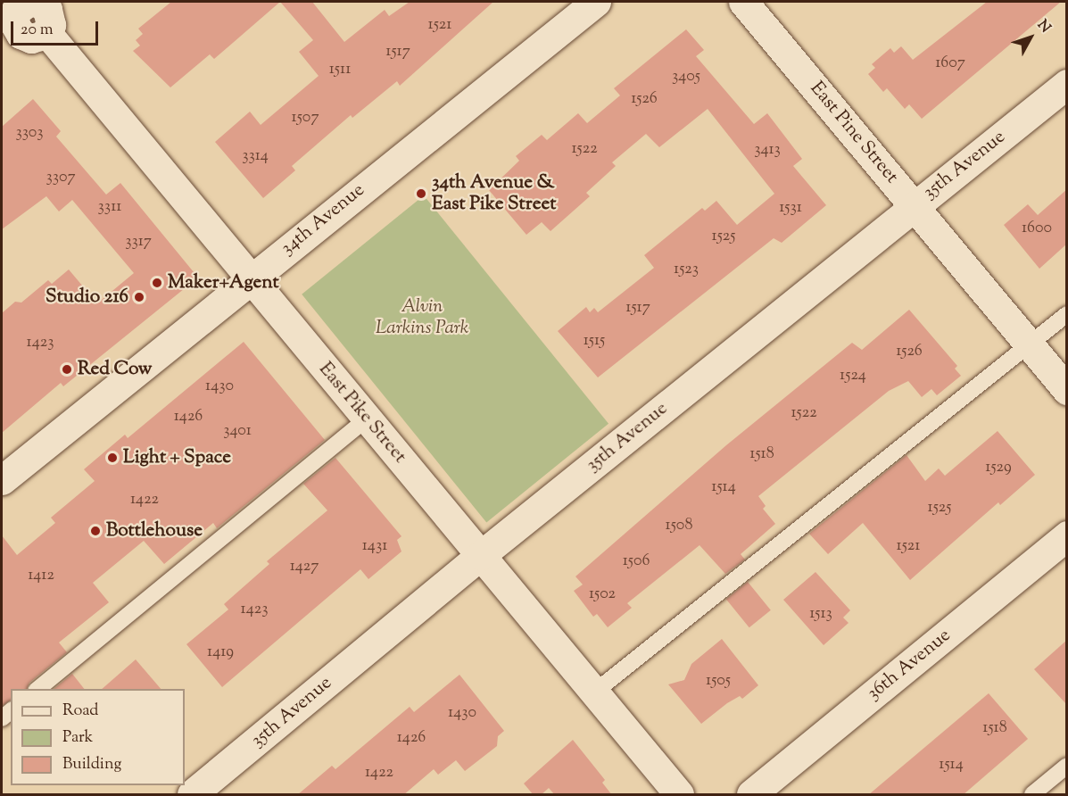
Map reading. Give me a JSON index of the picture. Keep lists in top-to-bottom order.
{
  "streets": {
    "street": [
      "East Pine Street",
      "35th Avenue",
      "34th Avenue",
      "East Pike Street",
      "36th Avenue"
    ]
  },
  "crossings": [
    ["East Pine Street", "35th Avenue"],
    ["35th Avenue", "East Pike Street"],
    ["34th Avenue", "East Pike Street"]
  ],
  "parks": ["Alvin Larkins Park"],
  "places": [
    "34th Avenue & East Pike Street",
    "Maker+Agent",
    "Studio 216",
    "Red Cow",
    "Light + Space",
    "Bottlehouse"
  ],
  "house_numbers": [
    "1521",
    "1517",
    "1607",
    "1511",
    "3405",
    "1526",
    "1507",
    "3303",
    "1522",
    "3413",
    "3314",
    "3307",
    "3311",
    "1531",
    "1600",
    "1525",
    "3317",
    "1523",
    "1517",
    "1515",
    "1423",
    "1526",
    "1524",
    "1430",
    "1522",
    "1426",
    "3401",
    "1518",
    "1529",
    "1514",
    "1422",
    "1525",
    "1508",
    "1431",
    "1521",
    "1506",
    "1427",
    "1412",
    "1502",
    "1423",
    "1513",
    "1419",
    "1505",
    "1430",
    "1518",
    "1426",
    "1514",
    "1422"
  ],
  "legend": ["Road", "Park", "Building"],
  "scale_bar": "20 m",
  "north": "top right"
}
